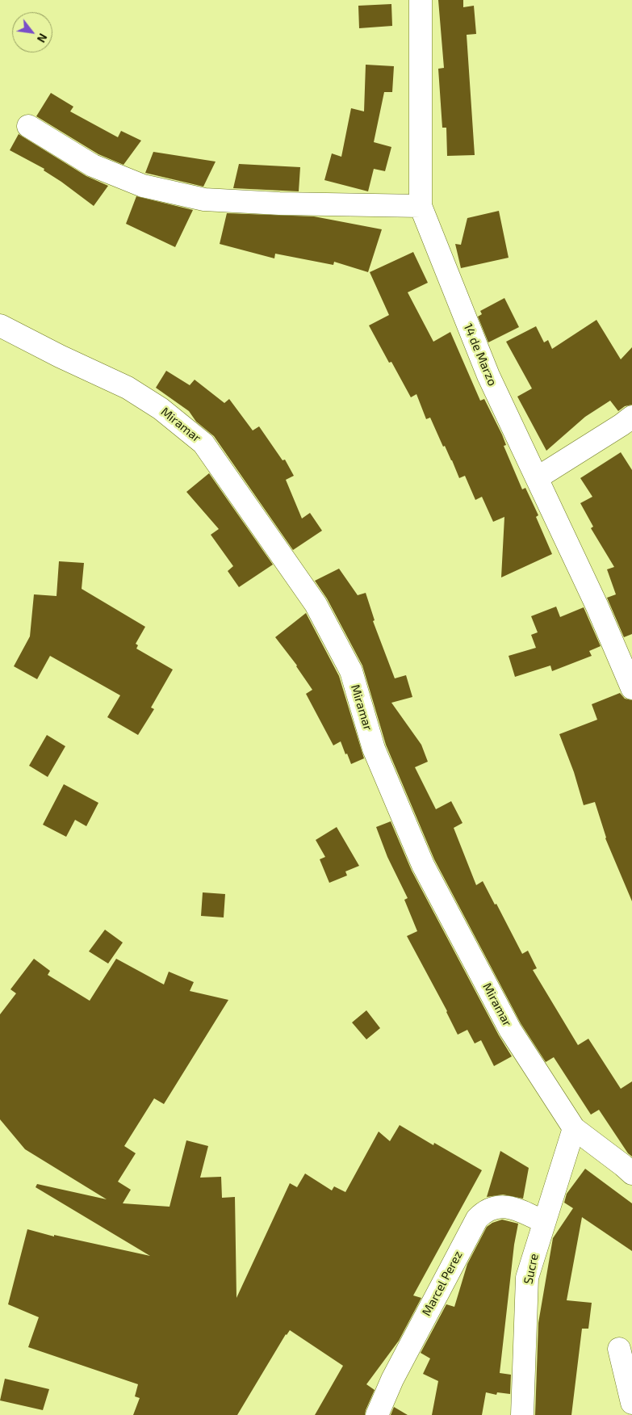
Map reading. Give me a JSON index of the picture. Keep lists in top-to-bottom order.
{
  "streets": {
    "street": [
      "14 de Marzo",
      "Miramar",
      "Sucre",
      "Marcel Perez"
    ]
  },
  "crossings": [
    ["Miramar", "Sucre"],
    ["Sucre", "Marcel Perez"]
  ],
  "north": "bottom right"
}
